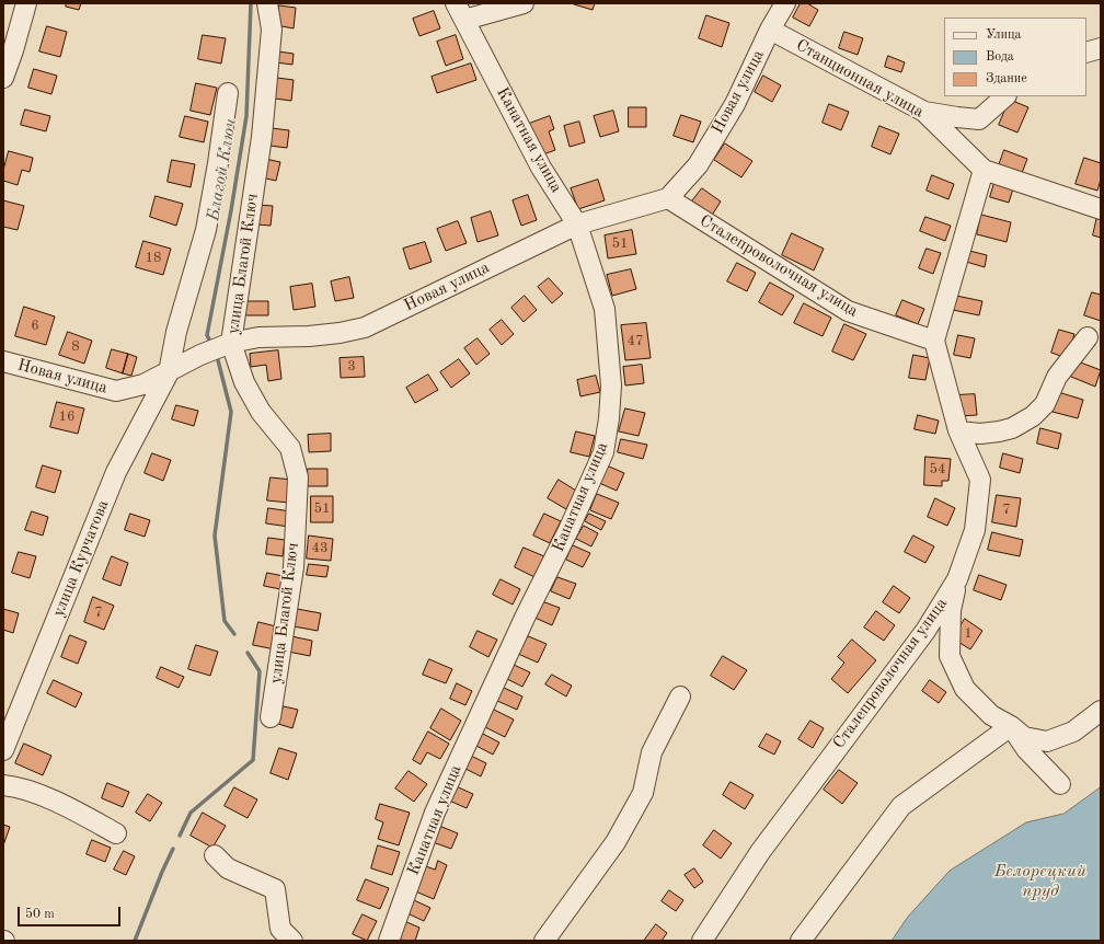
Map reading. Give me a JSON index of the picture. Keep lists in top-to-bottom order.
{
  "streets": {
    "street": [
      "Станционная улица",
      "Новая улица",
      "Канатная улица",
      "улица Благой Ключ",
      "Сталепроволочная улица",
      "улица Курчатова"
    ]
  },
  "crossings": [
    ["Станционная улица", "Новая улица"],
    ["Новая улица", "Канатная улица"],
    ["Новая улица", "улица Благой Ключ"],
    ["Новая улица", "Сталепроволочная улица"],
    ["Новая улица", "улица Курчатова"]
  ],
  "water": ["Благой Ключ", "Белорецкий пруд"],
  "house_numbers": [
    "51",
    "18",
    "6",
    "47",
    "8",
    "3",
    "16",
    "54",
    "51",
    "7",
    "43",
    "7",
    "1"
  ],
  "legend": ["Улица", "Вода", "Здание"],
  "scale_bar": "50 m"
}
